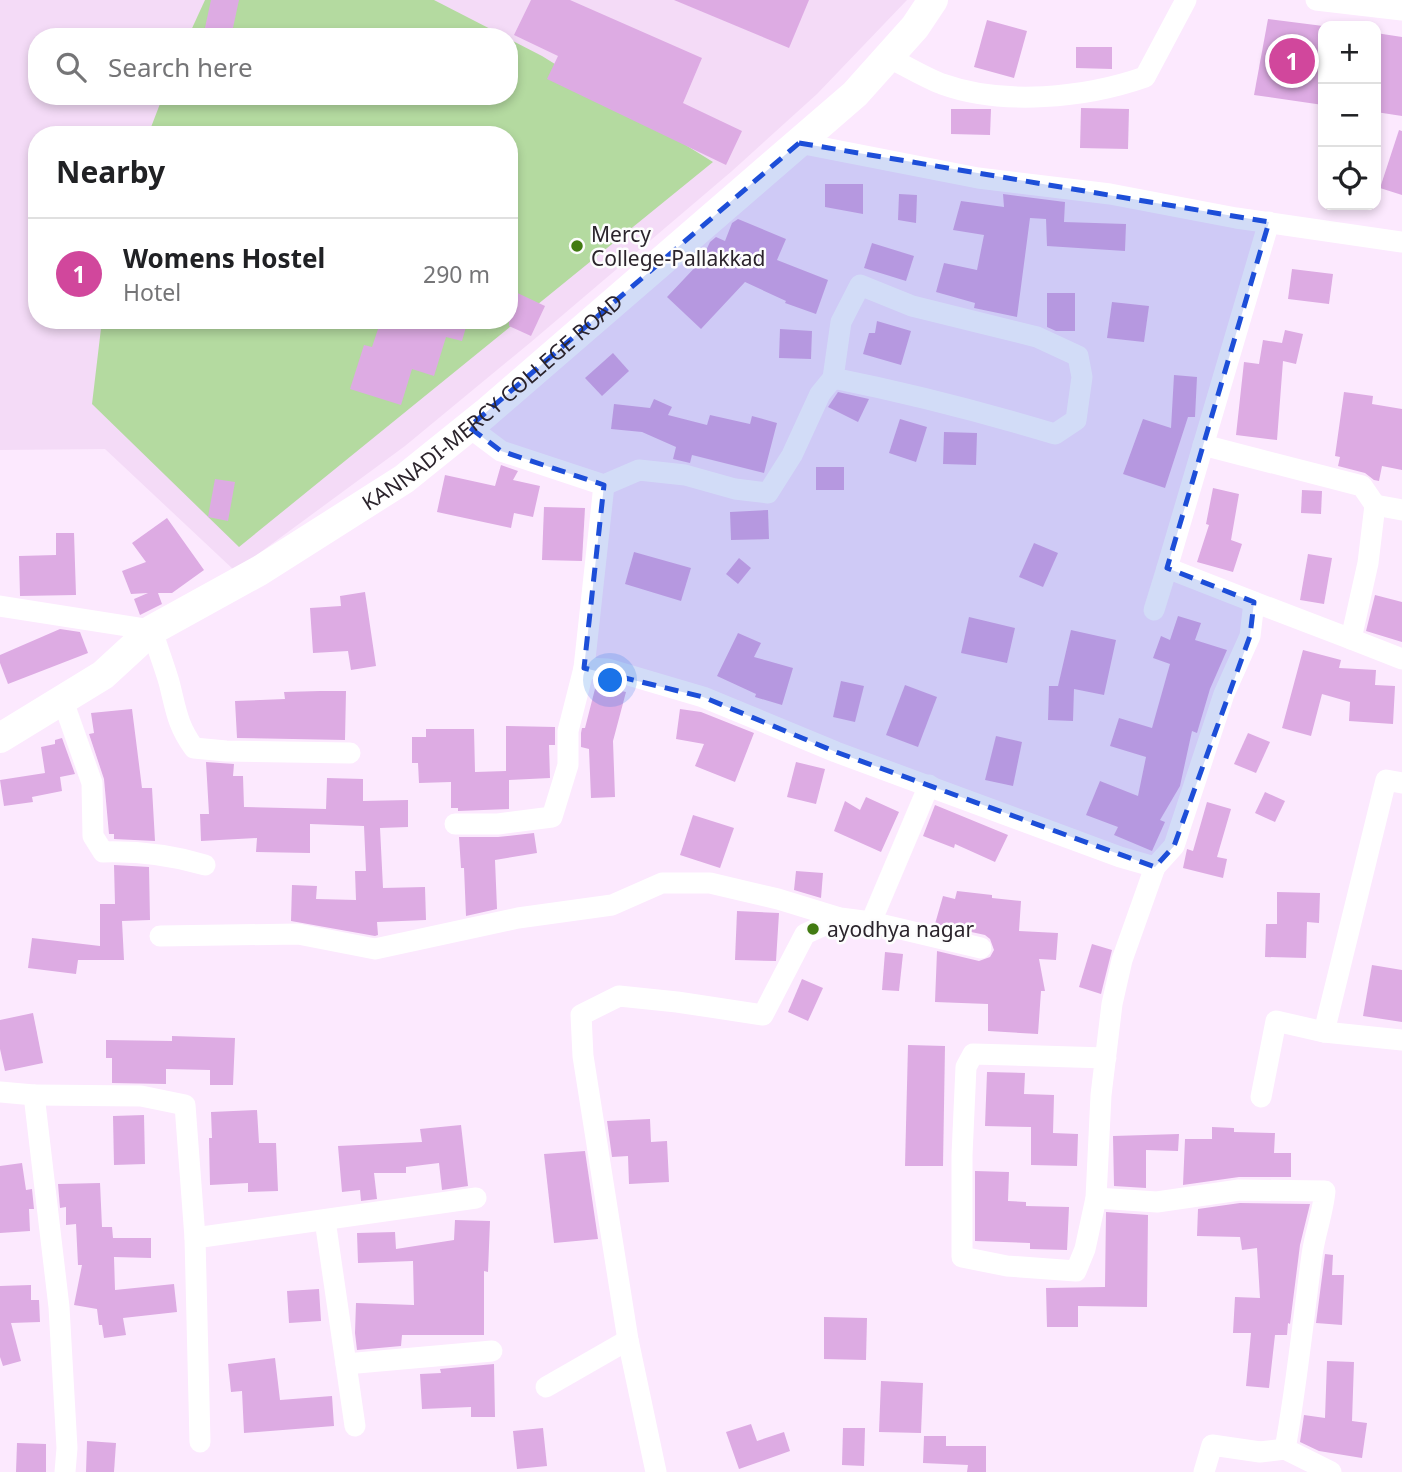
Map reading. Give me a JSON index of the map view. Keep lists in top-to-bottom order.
{
  "streets": {
    "main road": ["KANNADI-MERCY COLLEGE ROAD"]
  },
  "places": ["Mercy College-Pallakkad", "ayodhya nagar"],
  "page": {
    "map_buttons": ["+", "−"],
    "search": "Search here",
    "pins": "1",
    "heading": "Nearby",
    "list": [
      {
        "mark": "1",
        "name": "Womens Hostel",
        "note": "Hotel",
        "value": "290 m"
      }
    ]
  }
}
